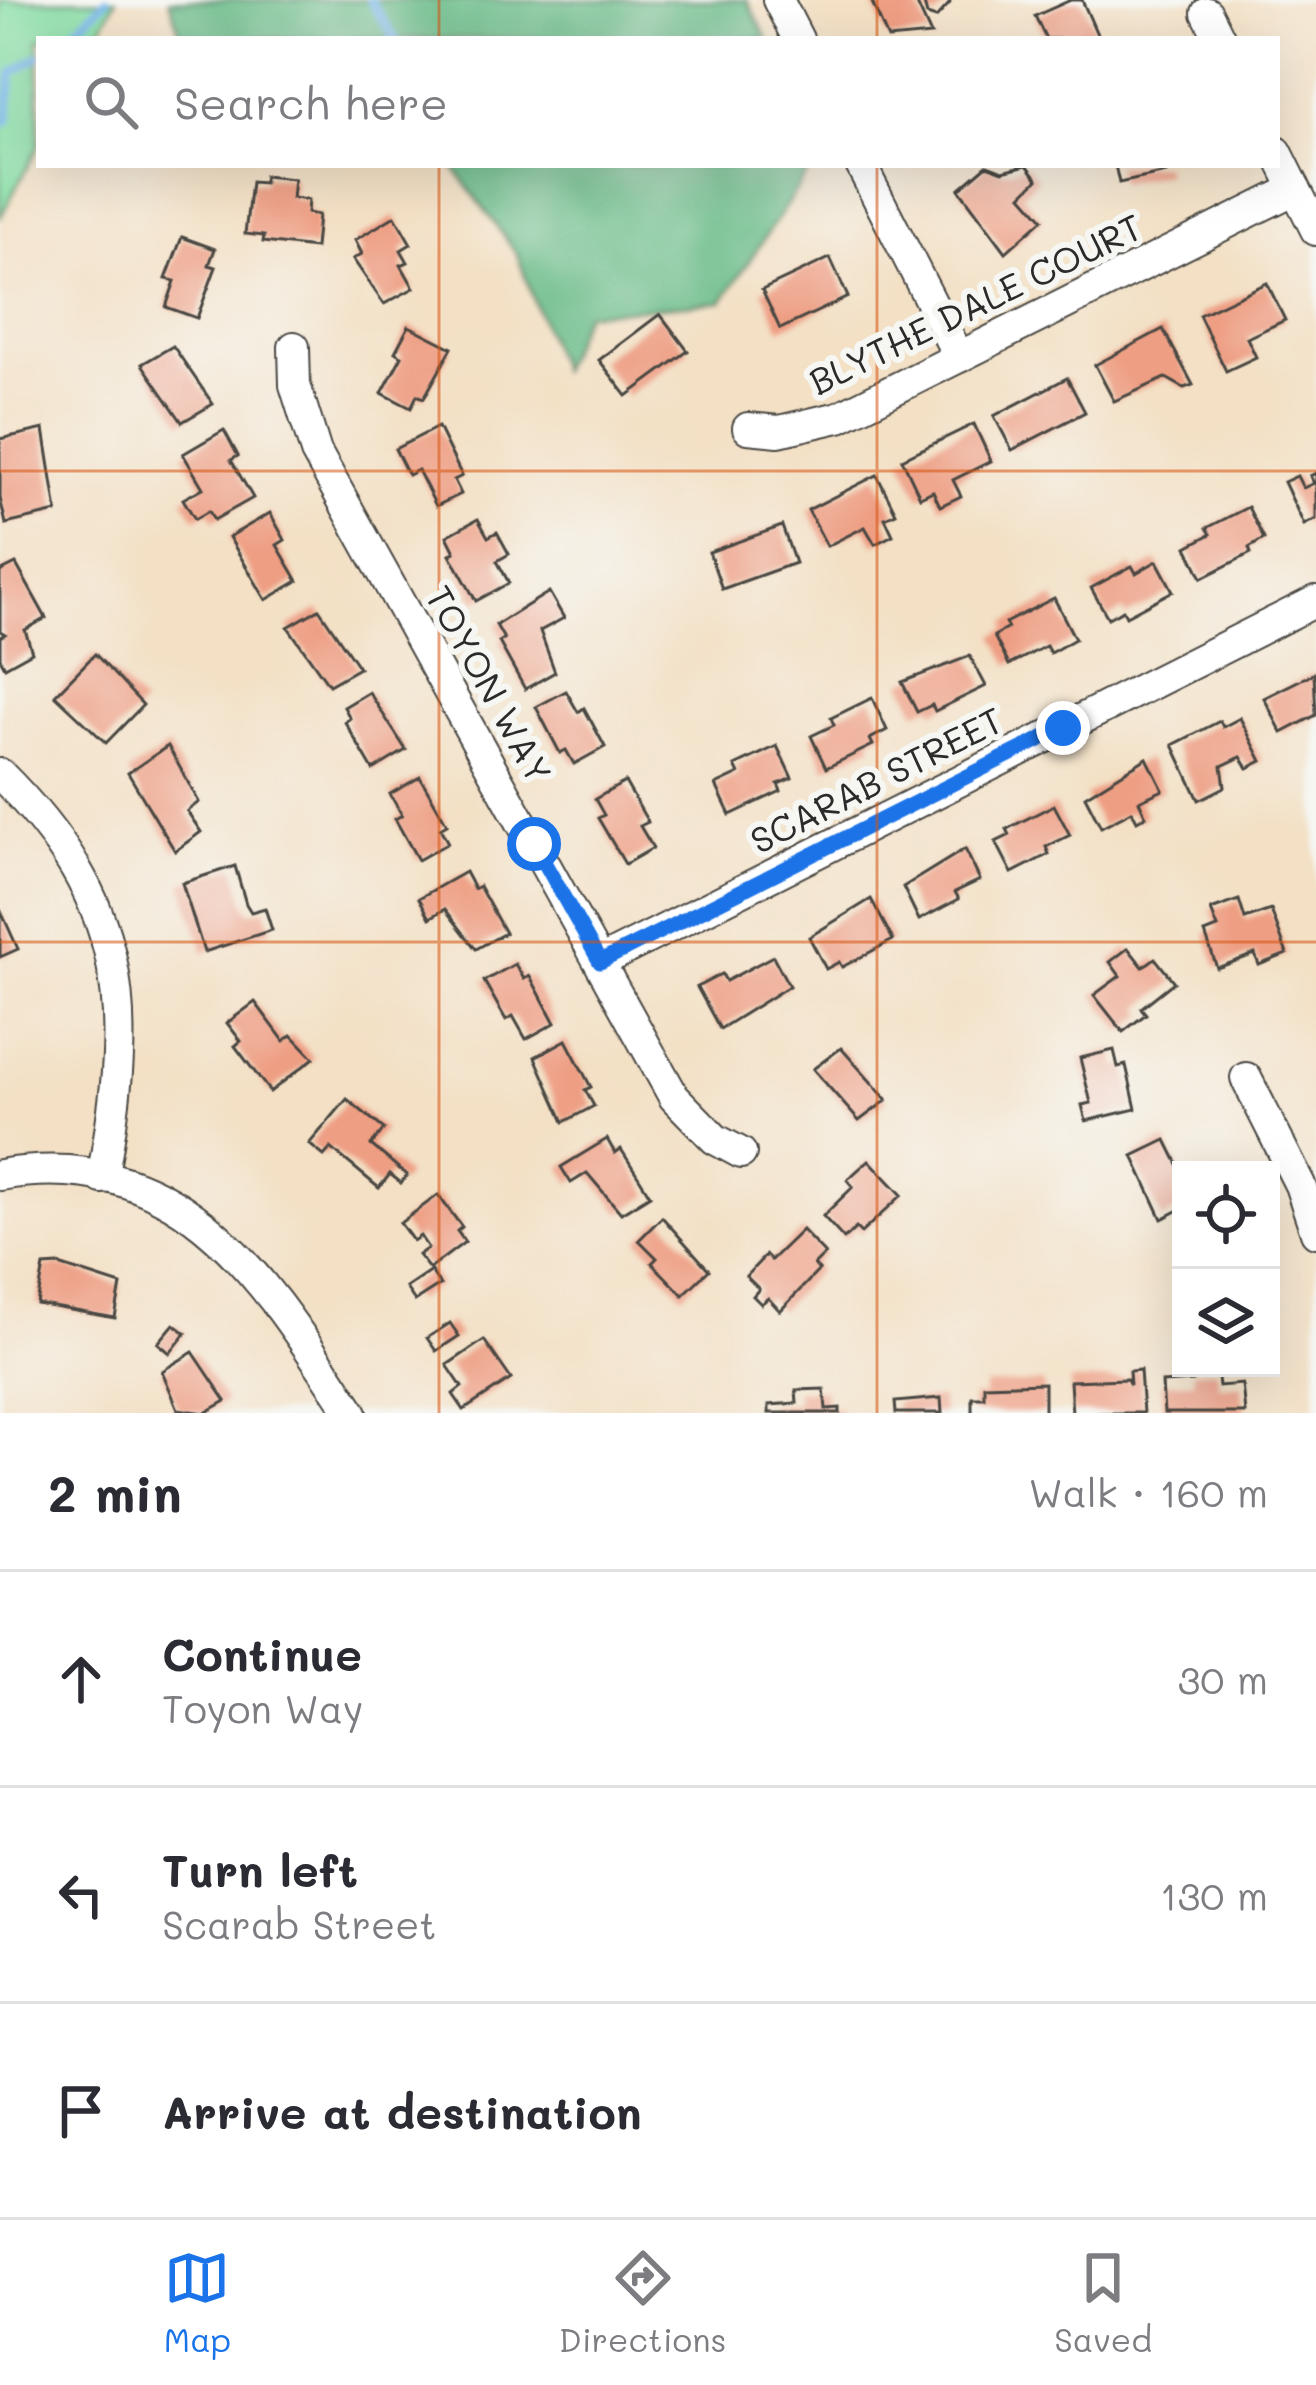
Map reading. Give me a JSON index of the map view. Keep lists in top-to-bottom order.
{
  "streets": {
    "street": ["BLYTHE DALE COURT", "TOYON WAY", "SCARAB STREET"]
  },
  "crossings": [
    ["TOYON WAY", "SCARAB STREET"]
  ],
  "page": {
    "search": "Search here",
    "heading": ["2 min", "Walk · 160 m"],
    "list": [
      ["Continue", "Toyon Way", "30 m"],
      ["Turn left", "Scarab Street", "130 m"],
      "Arrive at destination"
    ],
    "nav": ["Map", "Directions", "Saved"]
  }
}
